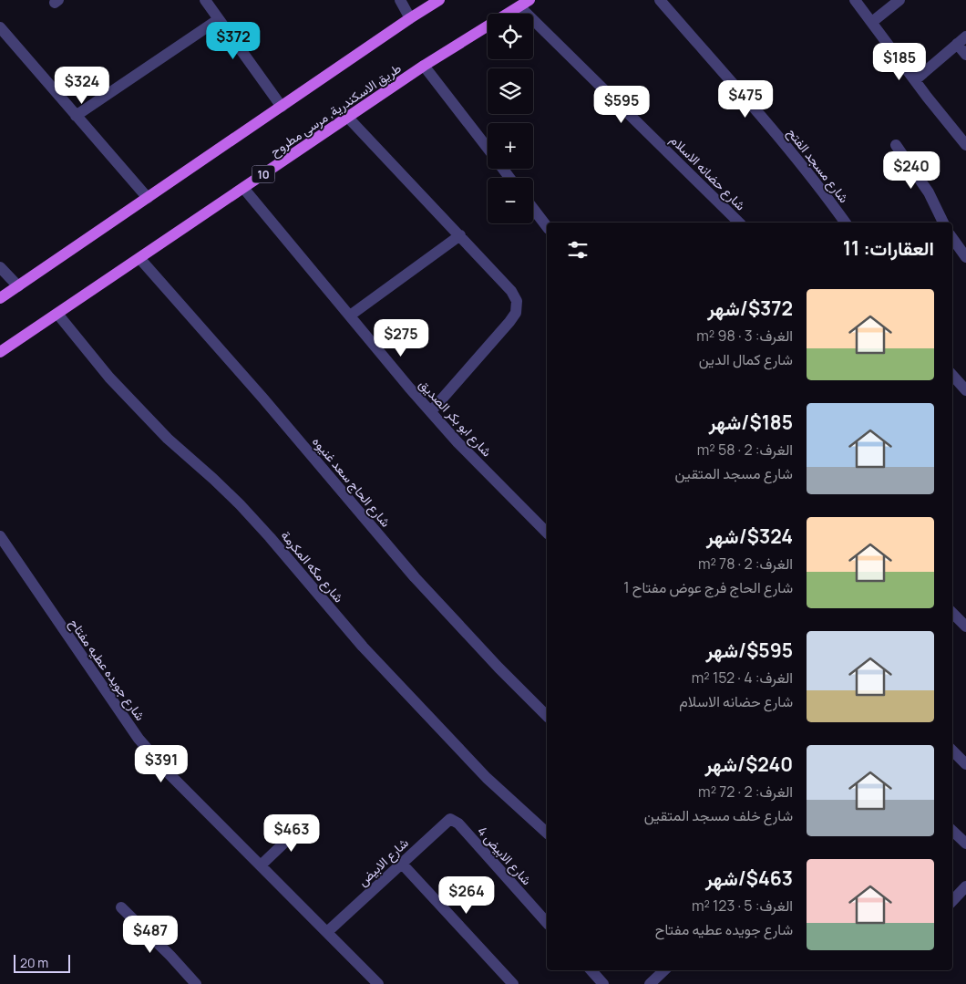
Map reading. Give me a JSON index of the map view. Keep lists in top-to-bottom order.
{
  "streets": {
    "main road": ["طريق الاسكندرية, مرسى مطروح", "10"],
    "street": [
      "شارع مسجد الفتح",
      "شارع حضانه الاسلام",
      "شارع ابو بكر الصديق",
      "شارع الحاج سعد غنيوه",
      "شارع مكه المكرمة",
      "شارع جويده عطيه مفتاح",
      "شارع الابيض 4",
      "شارع الابيض"
    ]
  },
  "crossings": [
    ["طريق الاسكندرية, مرسى مطروح", "شارع حضانه الاسلام"],
    ["طريق الاسكندرية, مرسى مطروح", "شارع ابو بكر الصديق"],
    ["طريق الاسكندرية, مرسى مطروح", "شارع الحاج سعد غنيوه"],
    ["طريق الاسكندرية, مرسى مطروح", "شارع مكه المكرمة"],
    ["شارع جويده عطيه مفتاح", "شارع الابيض"],
    ["شارع الابيض 4", "شارع الابيض"]
  ],
  "scale_bar": "20 m",
  "page": {
    "map_buttons": ["+", "−"],
    "price": [
      "$372",
      "$185",
      "$324",
      "$475",
      "$595",
      "$240",
      "$275",
      "$391",
      "$463",
      "$264",
      "$487"
    ],
    "heading": "العقارات: 11",
    "list": [
      {
        "name": "$372/شهر",
        "note": "الغرف: 3 · 98 m² · شارع كمال الدين"
      },
      {
        "name": "$185/شهر",
        "note": "الغرف: 2 · 58 m² · شارع مسجد المتقين"
      },
      {
        "name": "$324/شهر",
        "note": "الغرف: 2 · 78 m² · شارع الحاج فرج عوض مفتاح 1"
      },
      {
        "name": "$595/شهر",
        "note": "الغرف: 4 · 152 m² · شارع حضانه الاسلام"
      },
      {
        "name": "$240/شهر",
        "note": "الغرف: 2 · 72 m² · شارع خلف مسجد المتقين"
      },
      {
        "name": "$463/شهر",
        "note": "الغرف: 5 · 123 m² · شارع جويده عطيه مفتاح"
      }
    ],
    "scale": "20 m"
  }
}
